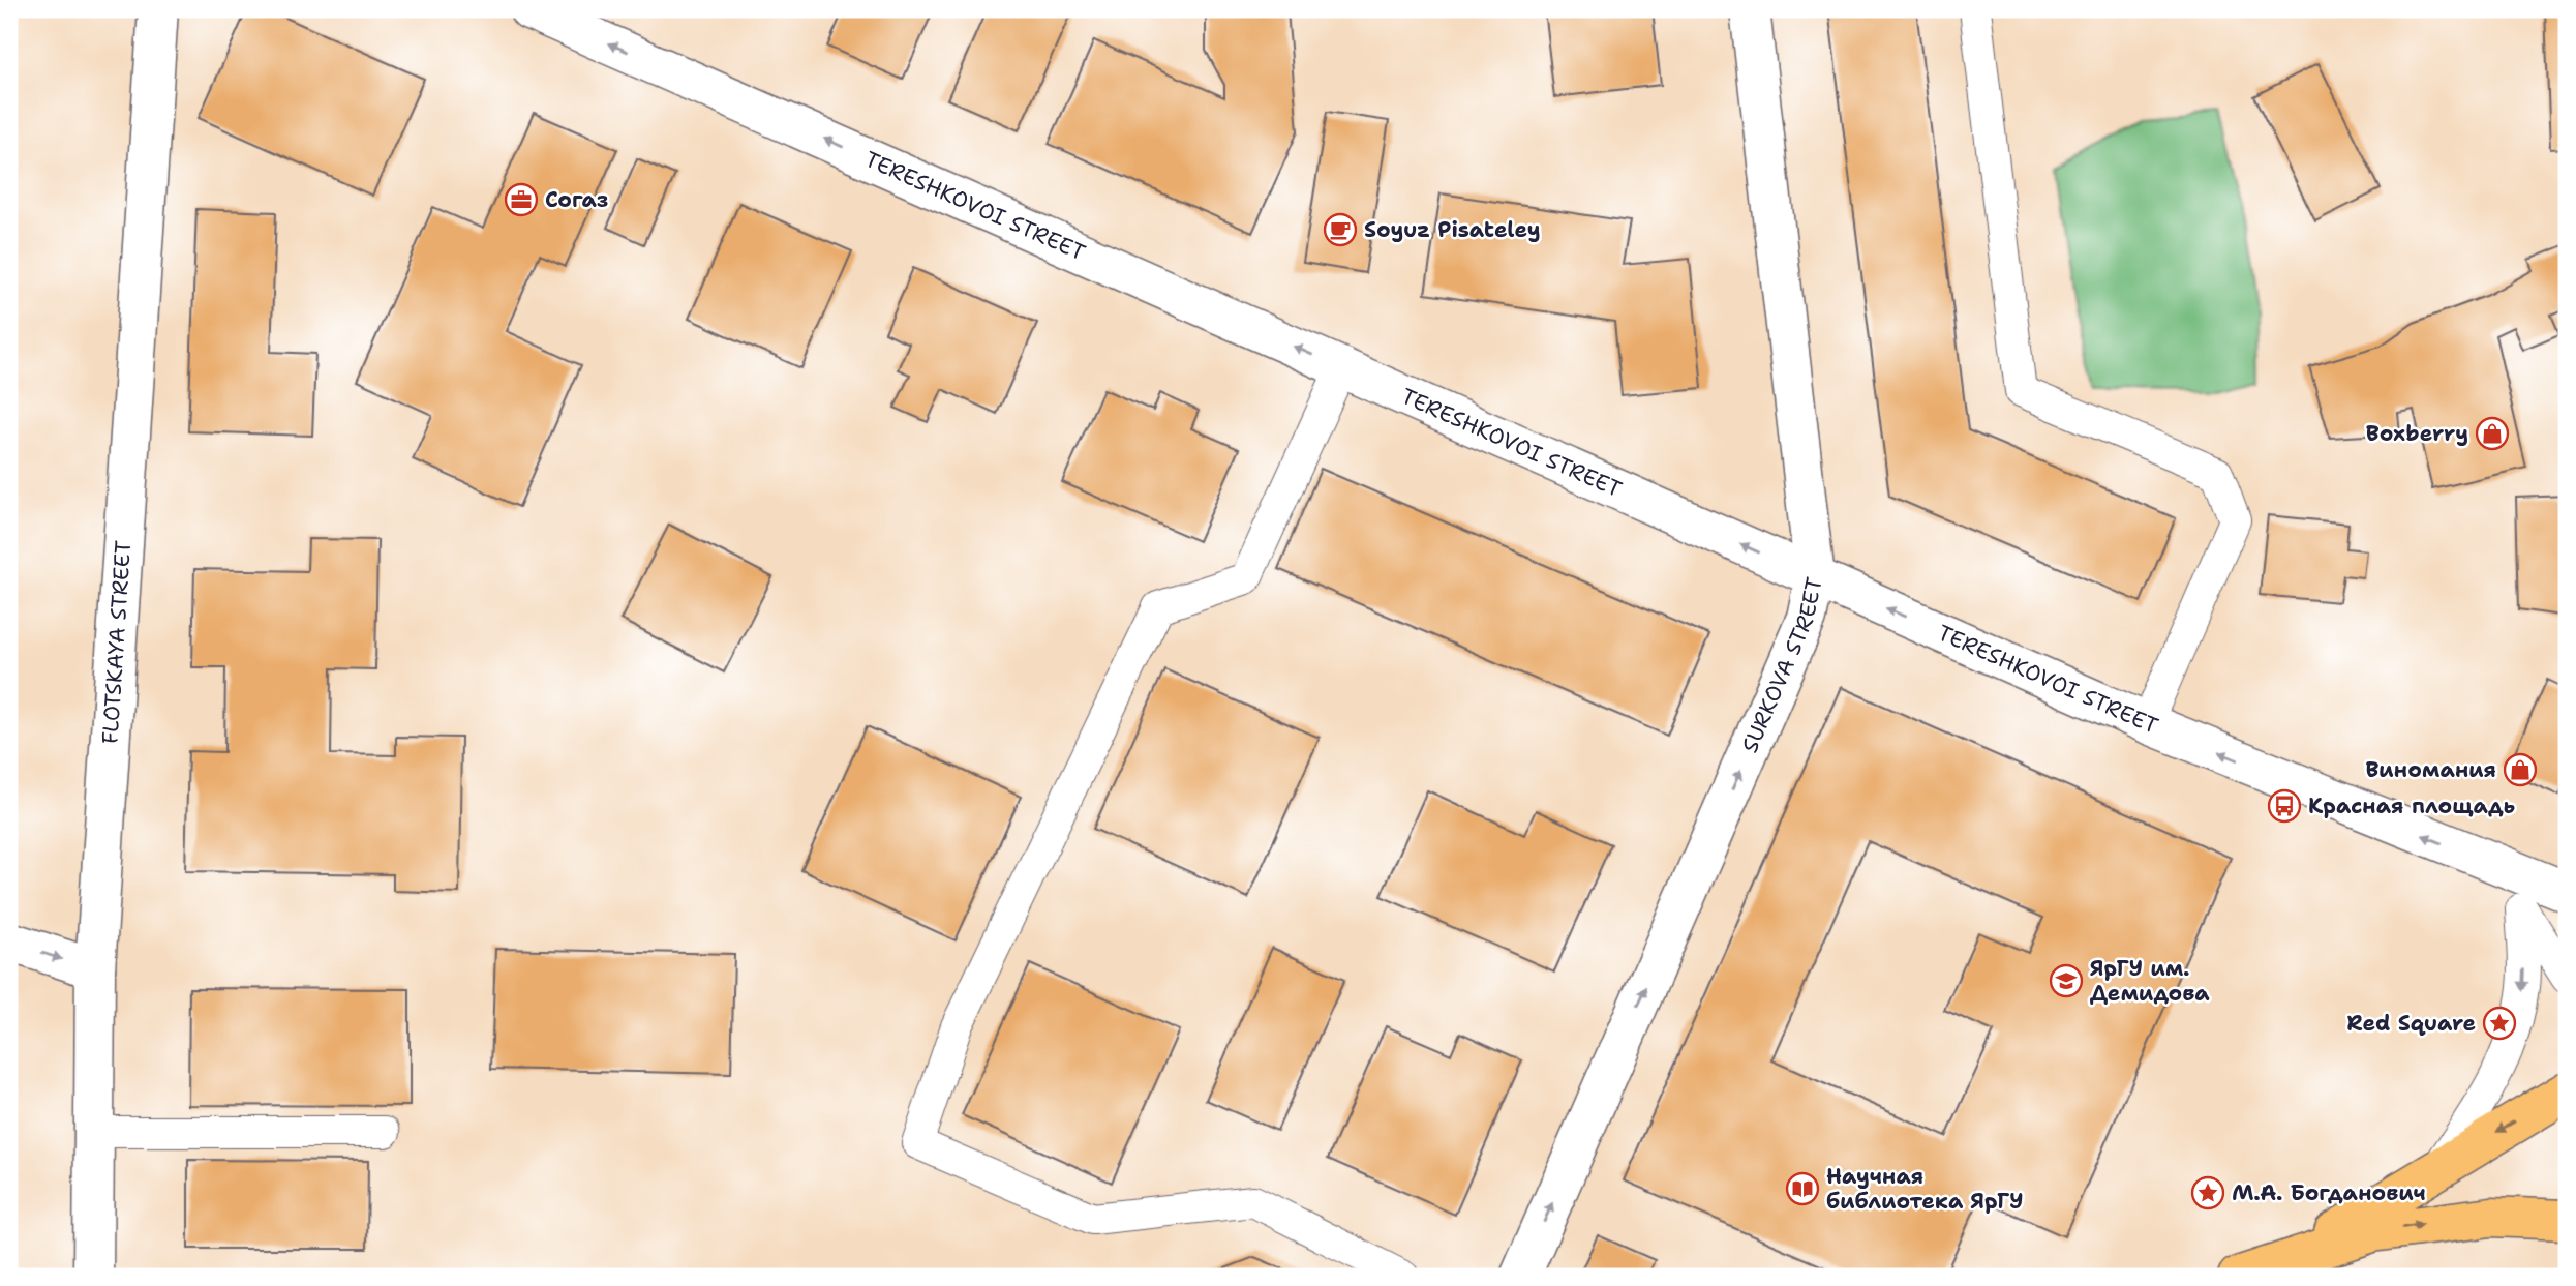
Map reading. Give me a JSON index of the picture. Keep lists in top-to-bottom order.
{
  "streets": {
    "street": ["TERESHKOVOI STREET", "FLOTSKAYA STREET", "SURKOVA STREET"]
  },
  "crossings": [
    ["TERESHKOVOI STREET", "SURKOVA STREET"]
  ],
  "one_way": ["TERESHKOVOI STREET", "SURKOVA STREET"],
  "places": {
    "office": ["Согаз"],
    "cafe": ["Soyuz Pisateley"],
    "shop": ["Boxberry", "Виномания"],
    "bus stop": ["Красная площадь"],
    "school or university": ["ЯрГУ им. Демидова"],
    "place": ["Red Square", "М.А. Богданович"],
    "library": ["Научная библиотека ЯрГУ"]
  }
}
